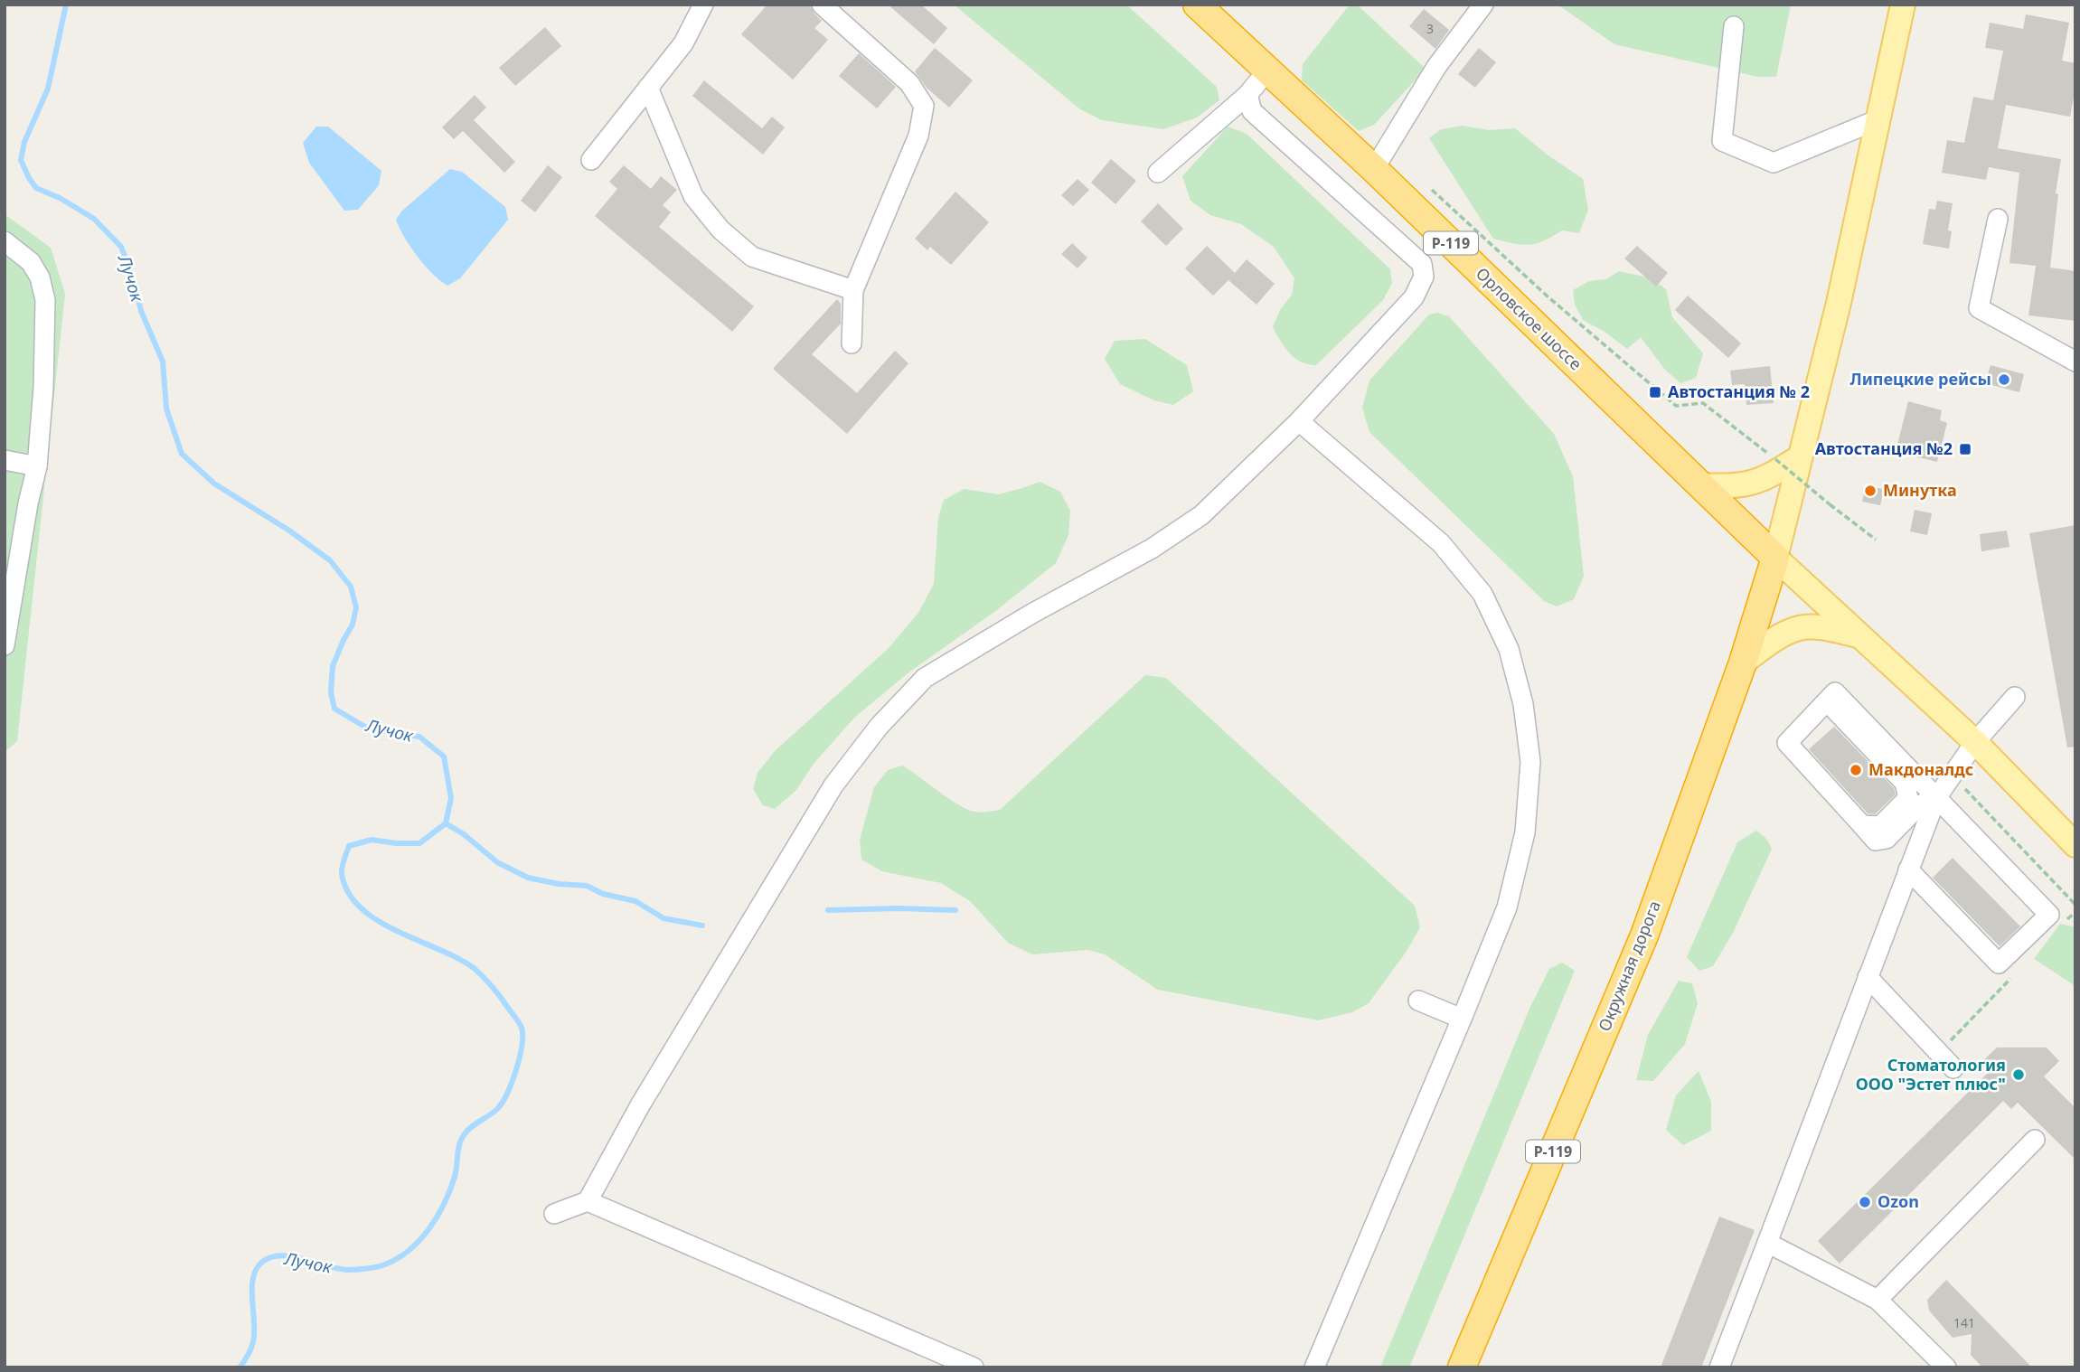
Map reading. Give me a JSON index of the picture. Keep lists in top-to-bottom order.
{
  "streets": {
    "highway": ["Р-119", "Орловское шоссе", "Окружная дорога"]
  },
  "crossings": [
    ["Орловское шоссе", "Окружная дорога"]
  ],
  "water": ["Лучок"],
  "places": {
    "other": [
      "Липецкие рейсы",
      "Минутка",
      "Макдоналдс",
      "Стоматология ООО \"Эстет плюс\"",
      "Ozon"
    ],
    "transit": ["Автостанция № 2", "Автостанция №2"]
  },
  "house_numbers": ["3", "141"]
}
